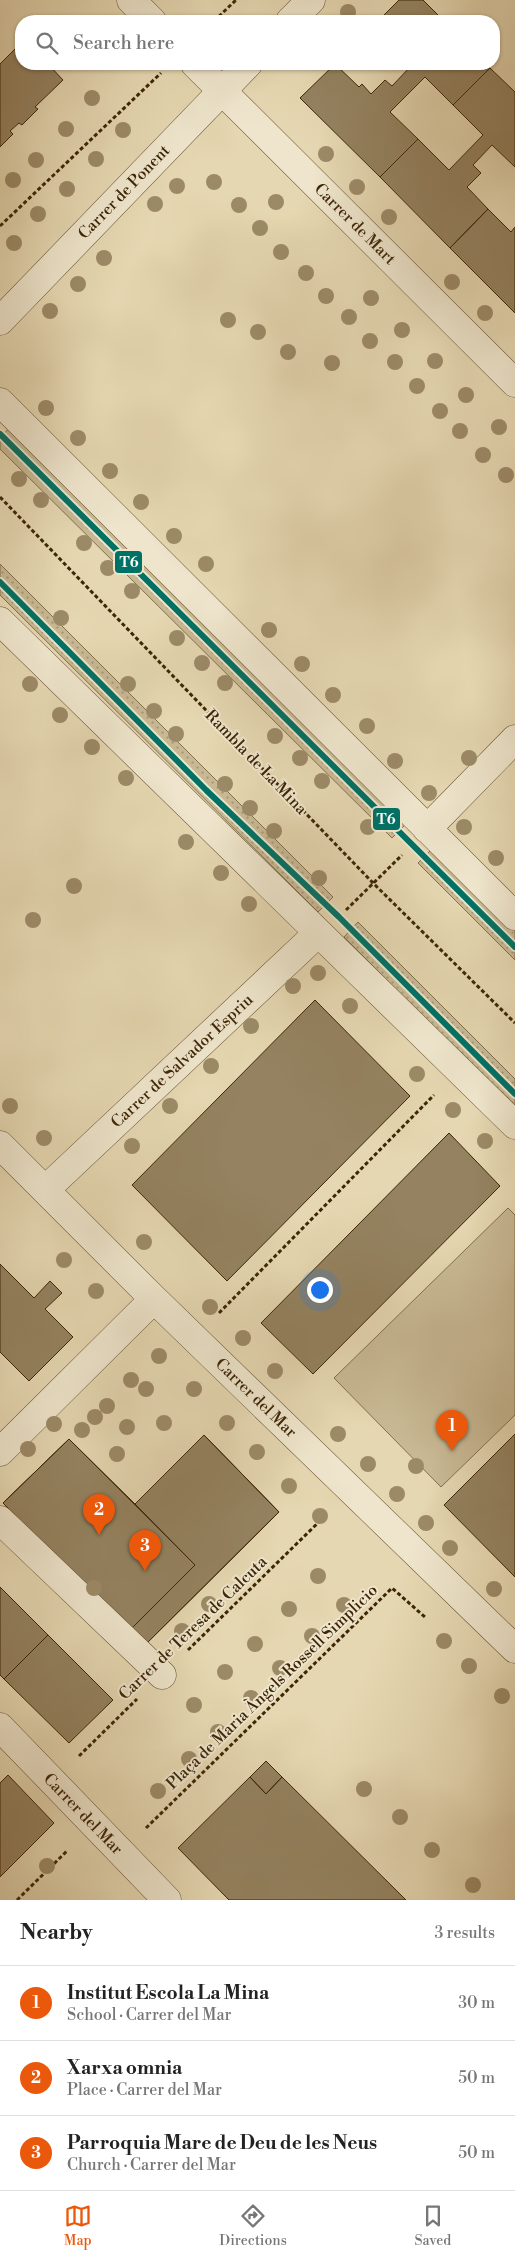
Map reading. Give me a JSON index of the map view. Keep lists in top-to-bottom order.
{
  "streets": {
    "street": [
      "Carrer de Ponent",
      "Carrer de Mart",
      "Carrer de Salvador Espriu",
      "Carrer del Mar"
    ],
    "path": ["Rambla de La Mina", "Carrer de Teresa de Calcuta", "Plaça de Maria Àngels Rossell Simplicio"]
  },
  "crossings": [
    ["Carrer de Ponent", "Carrer de Mart"],
    ["Carrer de Salvador Espriu", "Carrer del Mar"],
    ["Carrer del Mar", "Carrer de Teresa de Calcuta"]
  ],
  "lines": ["transit line T6"],
  "page": {
    "search": "Search here",
    "pins": ["1", "2", "3"],
    "heading": ["Nearby", "3 results"],
    "list": [
      {
        "mark": "1",
        "name": "Institut Escola La Mina",
        "note": "School · Carrer del Mar",
        "value": "30 m"
      },
      {
        "mark": "2",
        "name": "Xarxa omnia",
        "note": "Place · Carrer del Mar",
        "value": "50 m"
      },
      {
        "mark": "3",
        "name": "Parroquia Mare de Deu de les Neus",
        "note": "Church · Carrer del Mar",
        "value": "50 m"
      }
    ],
    "nav": ["Map", "Directions", "Saved"]
  }
}
